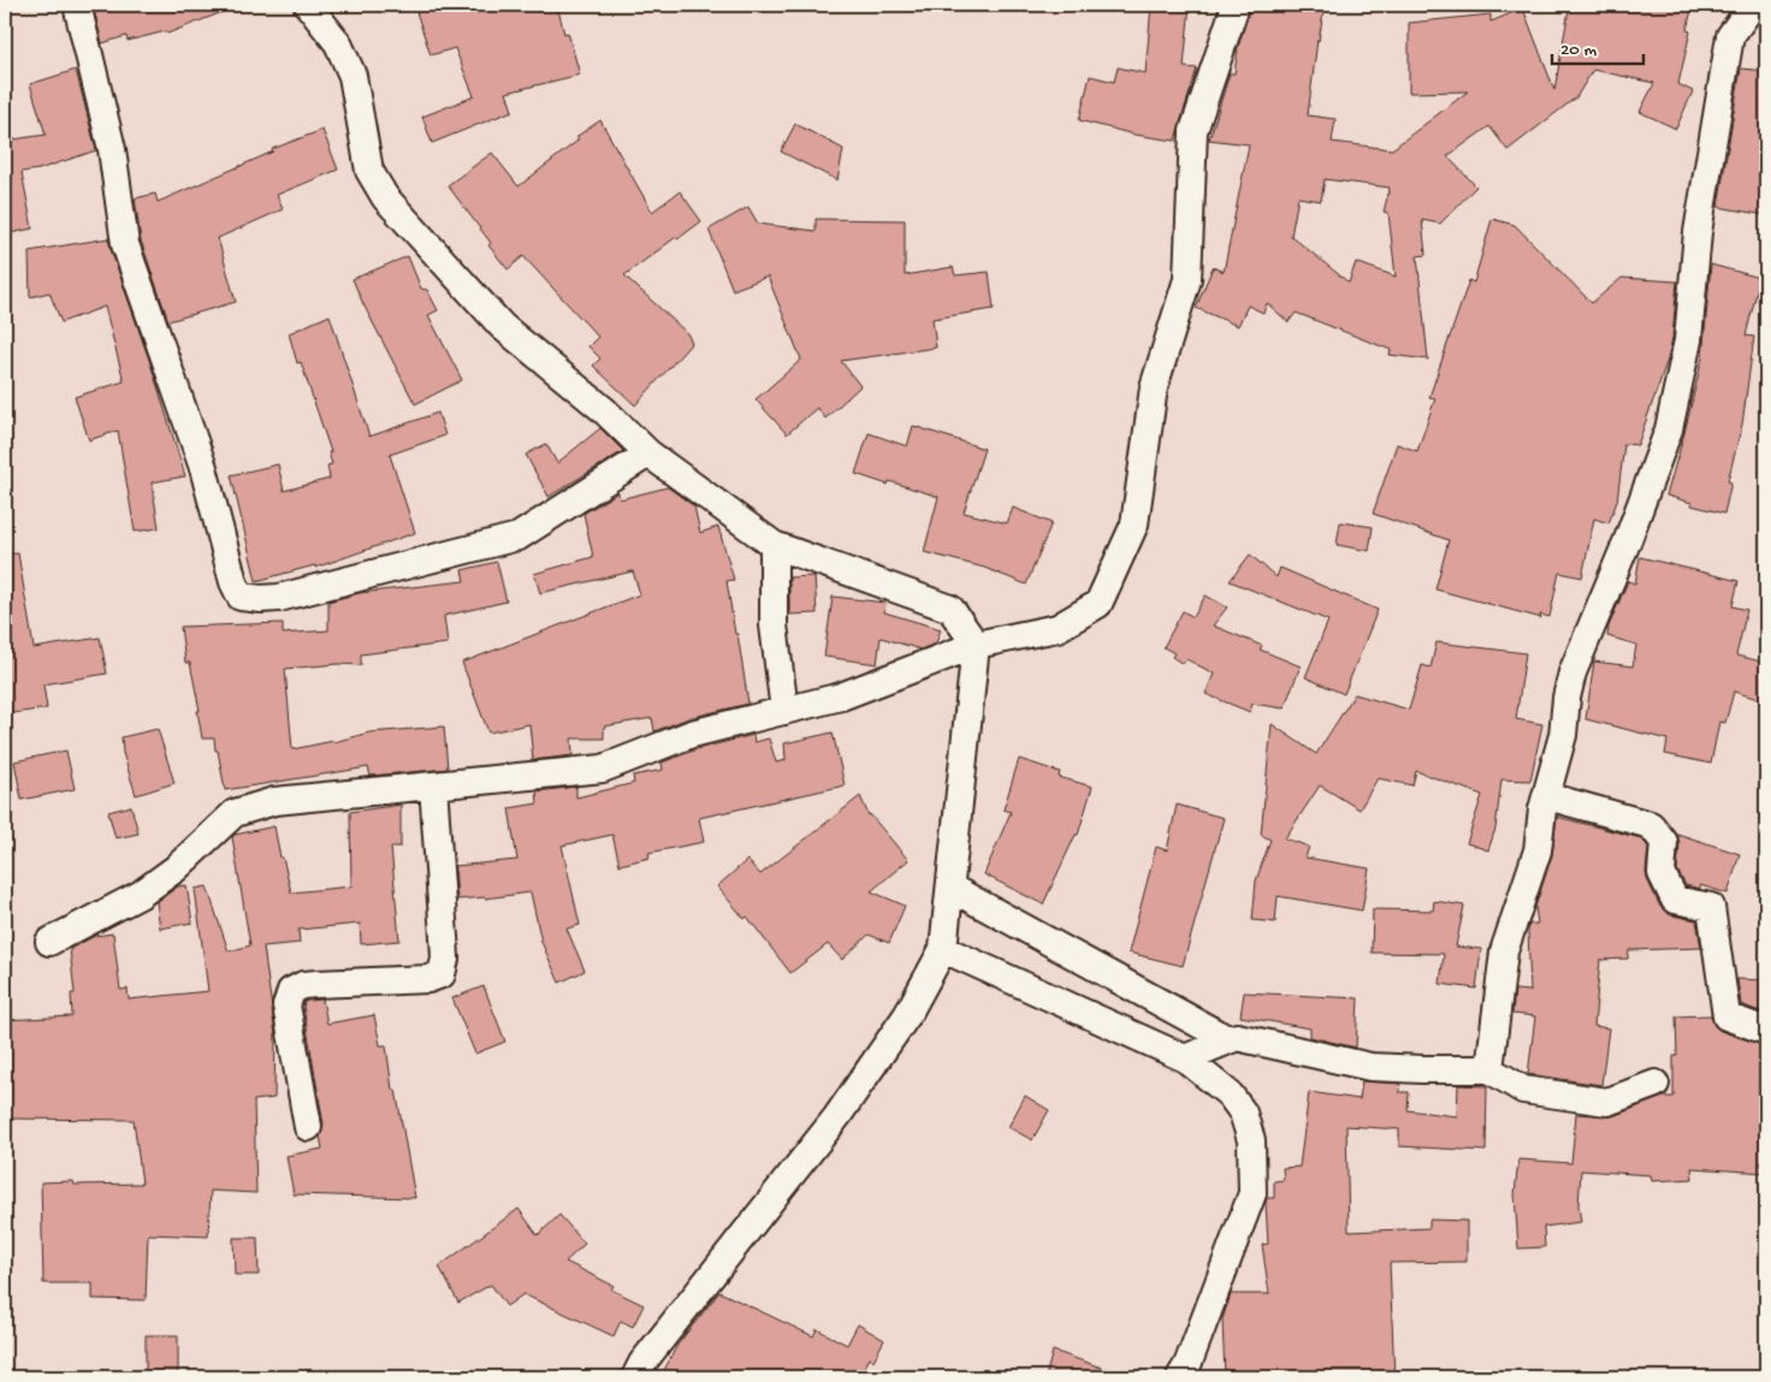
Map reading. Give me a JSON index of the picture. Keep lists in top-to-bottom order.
{
  "scale_bar": "20 m"
}
